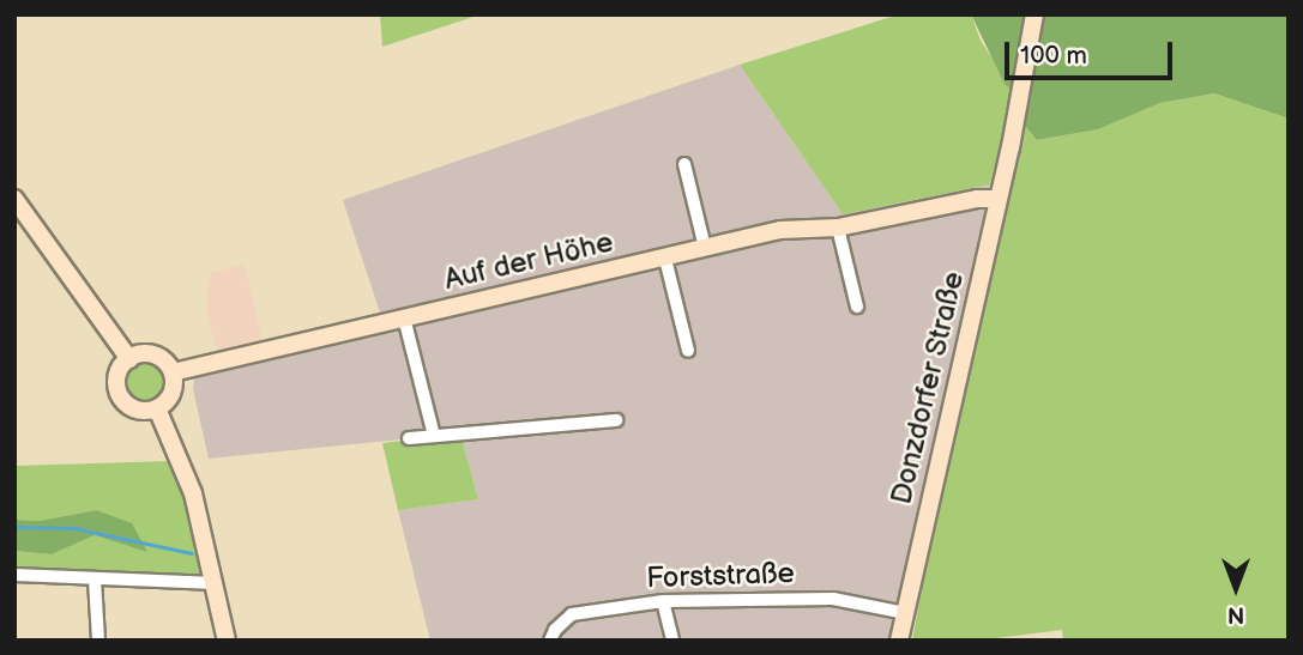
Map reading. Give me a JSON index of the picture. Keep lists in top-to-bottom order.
{
  "streets": {
    "street": ["Auf der Höhe", "Donzdorfer Straße", "Forststraße"]
  },
  "crossings": [
    ["Auf der Höhe", "Donzdorfer Straße"],
    ["Donzdorfer Straße", "Forststraße"]
  ],
  "scale_bar": "100 m",
  "north": "bottom"
}
